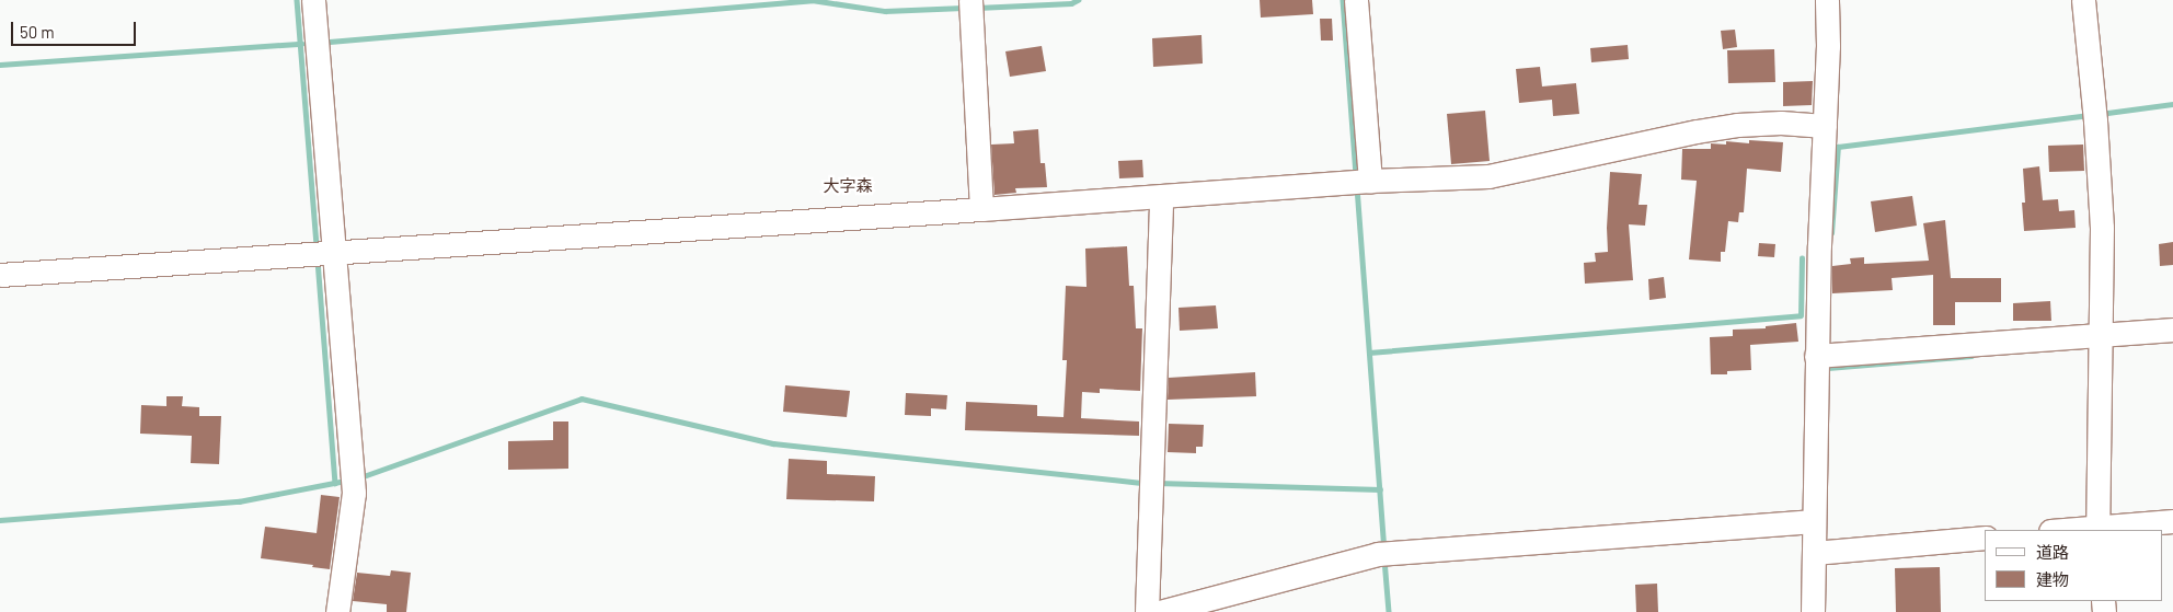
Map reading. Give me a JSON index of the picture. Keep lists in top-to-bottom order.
{
  "districts": ["大字森"],
  "legend": ["道路", "建物"],
  "scale_bar": "50 m"
}
